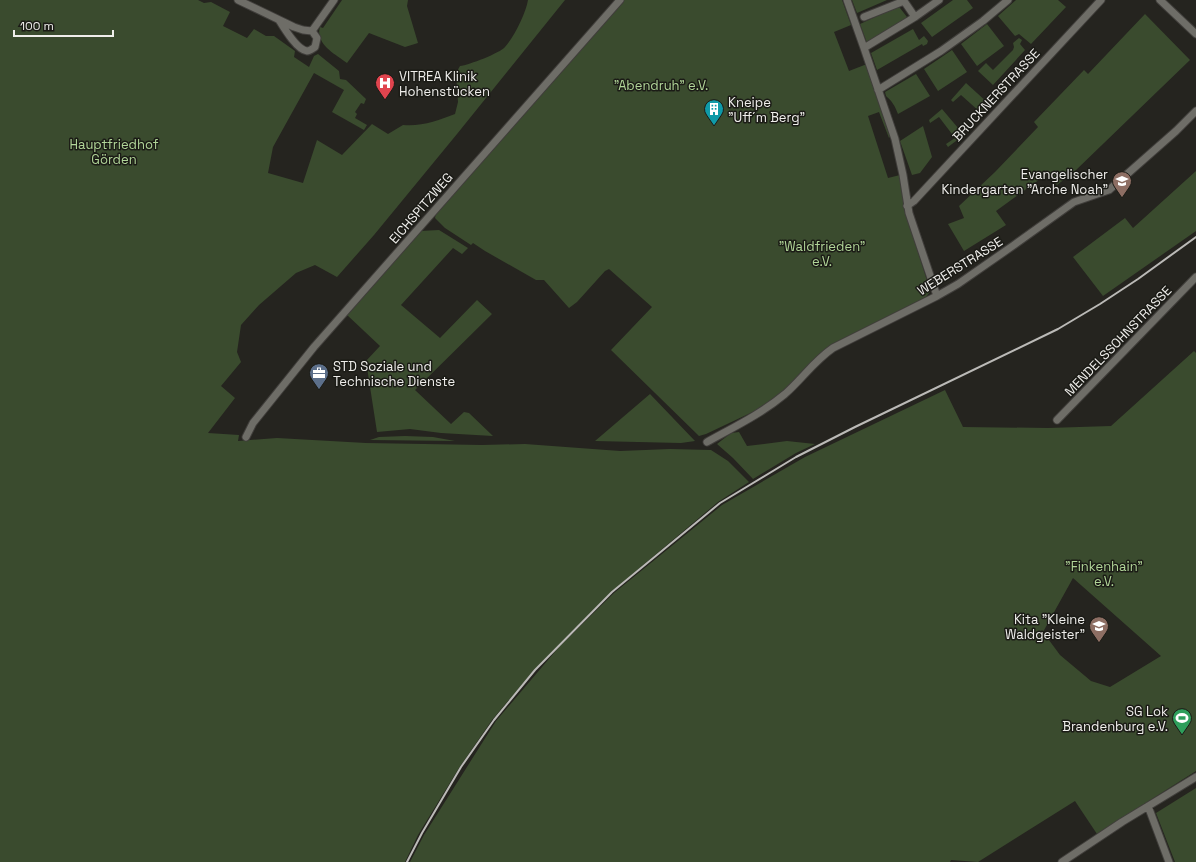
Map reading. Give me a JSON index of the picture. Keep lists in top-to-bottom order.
{
  "streets": {
    "street": [
      "BRUCKNERSTRASSE",
      "EICHSPITZWEG",
      "WEBERSTRASSE",
      "MENDELSSOHNSTRASSE"
    ]
  },
  "parks": [
    "\"Abendruh\" e.V.",
    "Hauptfriedhof Görden",
    "\"Waldfrieden\" e.V.",
    "\"Finkenhain\" e.V."
  ],
  "places": {
    "hospital": ["VITREA Klinik Hohenstücken"],
    "building": ["Kneipe \"Uff´m Berg\""],
    "school or university": ["Evangelischer Kindergarten \"Arche Noah\"", "Kita \"Kleine Waldgeister\""],
    "office": ["STD Soziale und Technische Dienste"],
    "sports": ["SG Lok Brandenburg e.V."]
  },
  "scale_bar": "100 m"
}
